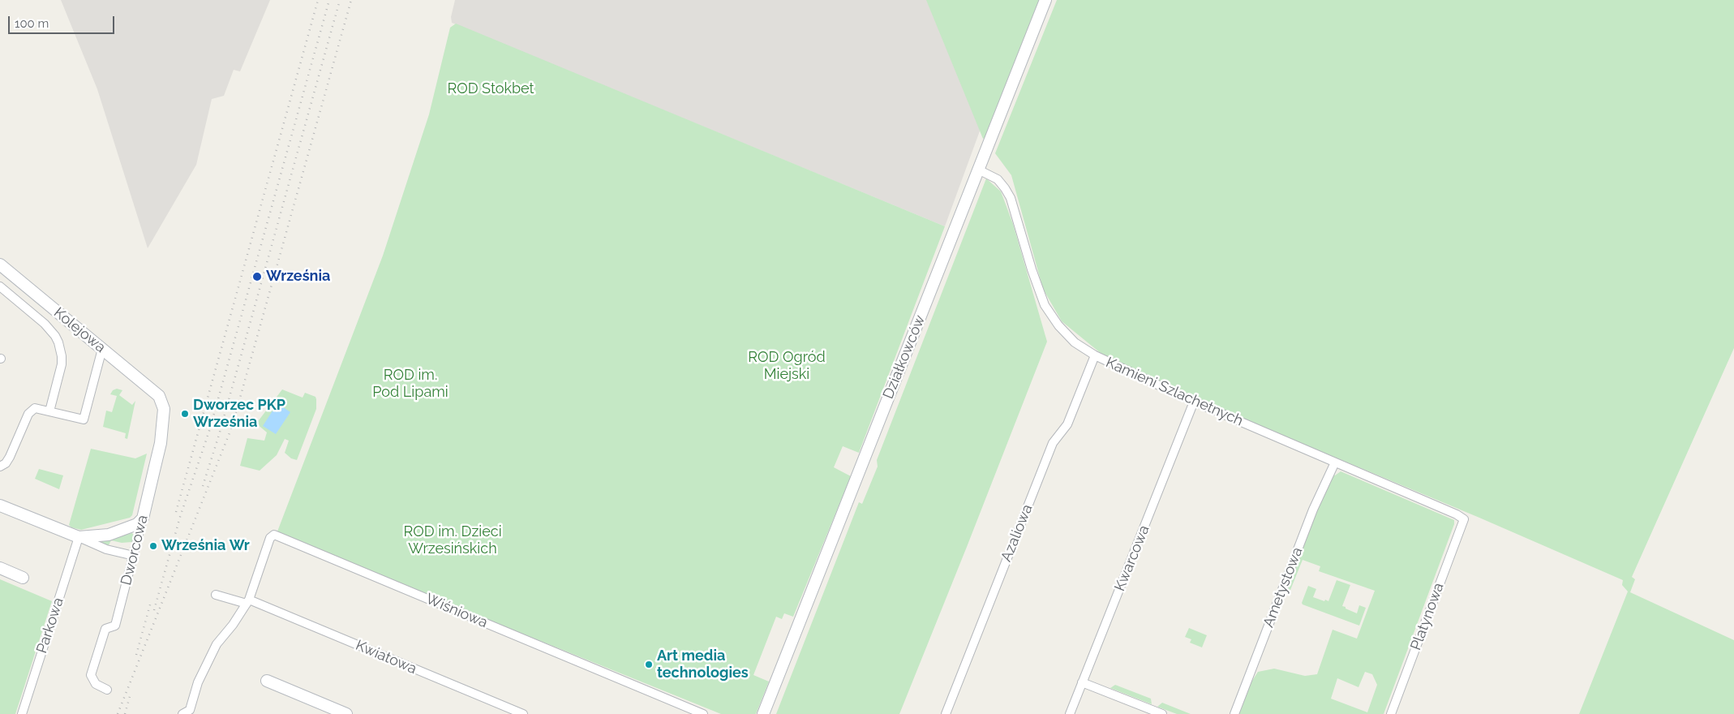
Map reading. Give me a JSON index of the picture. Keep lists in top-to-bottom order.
{
  "streets": {
    "street": [
      "Kolejowa",
      "Działkowców",
      "Kamieni Szlachetnych",
      "Azaliowa",
      "Dworcowa",
      "Kwarcowa",
      "Ametystowa",
      "Wiśniowa",
      "Platynowa",
      "Parkowa",
      "Kwiatowa"
    ]
  },
  "crossings": [
    ["Kolejowa", "Dworcowa"],
    ["Działkowców", "Kamieni Szlachetnych"],
    ["Kamieni Szlachetnych", "Azaliowa"],
    ["Kamieni Szlachetnych", "Kwarcowa"],
    ["Kamieni Szlachetnych", "Ametystowa"],
    ["Kamieni Szlachetnych", "Platynowa"],
    ["Wiśniowa", "Kwiatowa"]
  ],
  "parks": [
    "ROD Stokbet",
    "ROD Ogród Miejski",
    "ROD im. Pod Lipami",
    "ROD im. Dzieci Wrzesińskich"
  ],
  "places": [
    "Września",
    "Dworzec PKP Września",
    "Września Wr",
    "Art media technologies"
  ],
  "scale_bar": "100 m"
}
